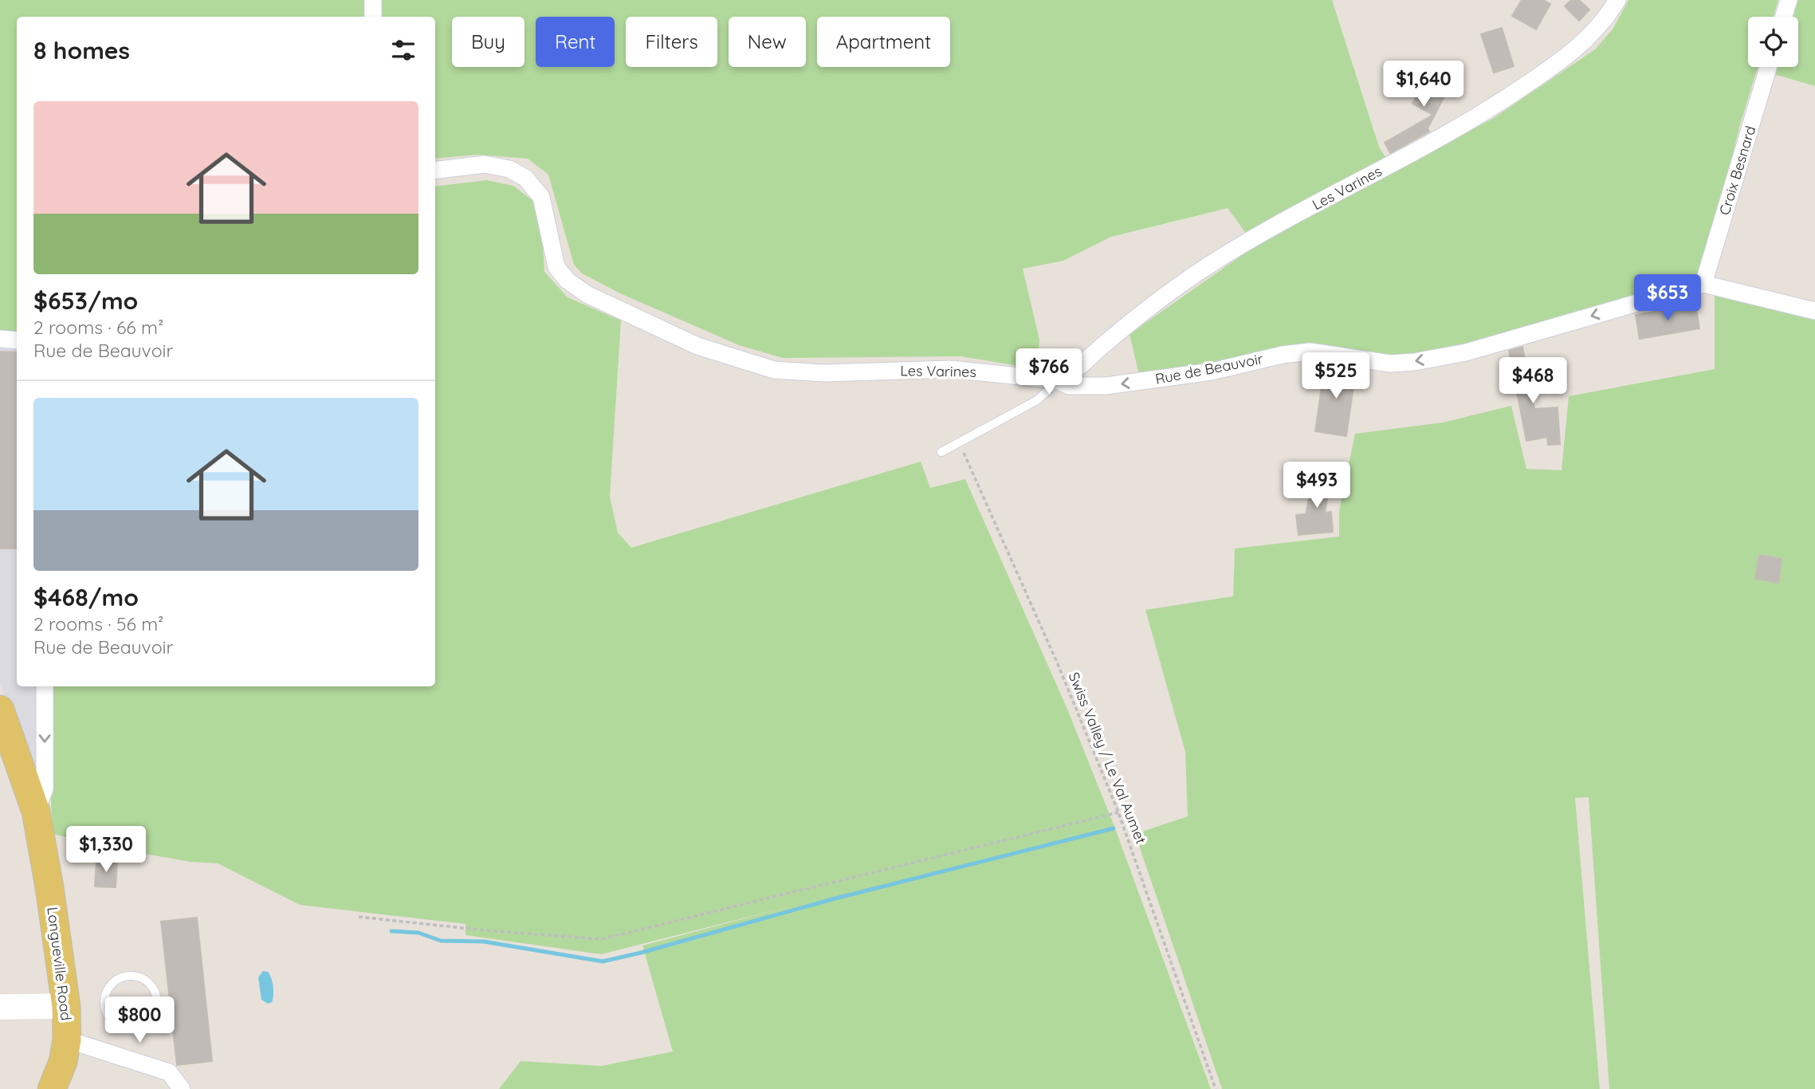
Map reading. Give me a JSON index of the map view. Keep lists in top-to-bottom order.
{
  "streets": {
    "main road": ["Longueville Road"],
    "street": ["Croix Besnard", "Les Varines", "Rue de Beauvoir"],
    "path": ["Swiss Valley / Le Val Aumet"]
  },
  "crossings": [
    ["Croix Besnard", "Rue de Beauvoir"],
    ["Les Varines", "Rue de Beauvoir"]
  ],
  "one_way": ["Rue de Beauvoir"],
  "page": {
    "chip": [
      "Buy",
      "Rent",
      "Filters",
      "New",
      "Apartment"
    ],
    "heading": "8 homes",
    "price": [
      "$1,640",
      "$653",
      "$766",
      "$525",
      "$468",
      "$493",
      "$1,330",
      "$800"
    ],
    "list": [
      {
        "name": "$653/mo",
        "note": "2 rooms · 66 m² · Rue de Beauvoir"
      },
      {
        "name": "$468/mo",
        "note": "2 rooms · 56 m² · Rue de Beauvoir"
      }
    ]
  }
}
